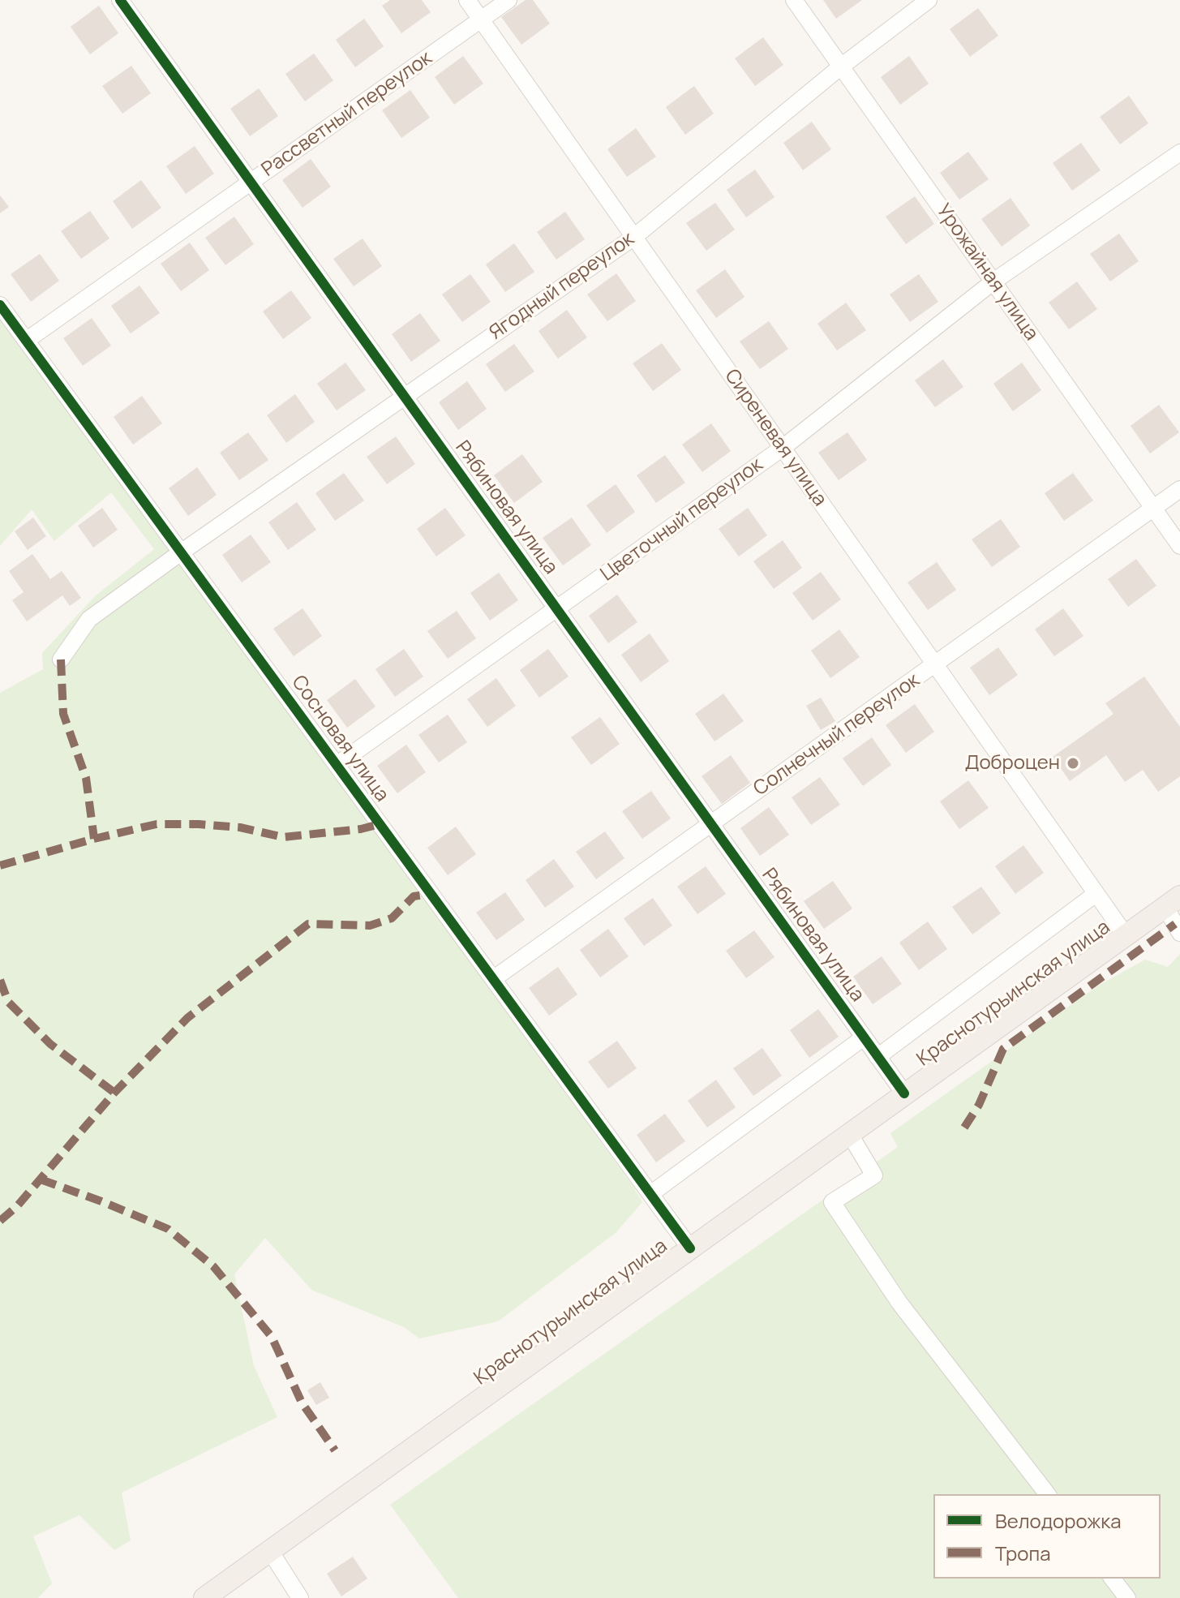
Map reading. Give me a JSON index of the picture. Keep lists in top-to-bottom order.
{
  "streets": {
    "main road": ["Краснотурьинская улица"],
    "street": [
      "Рассветный переулок",
      "Урожайная улица",
      "Ягодный переулок",
      "Сиреневая улица",
      "Рябиновая улица",
      "Цветочный переулок",
      "Солнечный переулок",
      "Сосновая улица"
    ]
  },
  "crossings": [
    ["Рассветный переулок", "Сиреневая улица"],
    ["Рассветный переулок", "Рябиновая улица"],
    ["Рассветный переулок", "Сосновая улица"],
    ["Урожайная улица", "Ягодный переулок"],
    ["Урожайная улица", "Цветочный переулок"],
    ["Урожайная улица", "Солнечный переулок"],
    ["Ягодный переулок", "Сиреневая улица"],
    ["Ягодный переулок", "Рябиновая улица"],
    ["Ягодный переулок", "Сосновая улица"],
    ["Сиреневая улица", "Цветочный переулок"],
    ["Сиреневая улица", "Солнечный переулок"],
    ["Сиреневая улица", "Краснотурьинская улица"],
    ["Рябиновая улица", "Цветочный переулок"],
    ["Рябиновая улица", "Солнечный переулок"],
    ["Рябиновая улица", "Краснотурьинская улица"],
    ["Цветочный переулок", "Сосновая улица"],
    ["Солнечный переулок", "Сосновая улица"],
    ["Сосновая улица", "Краснотурьинская улица"]
  ],
  "places": ["Доброцен"],
  "legend": ["Велодорожка", "Тропа"]
}
